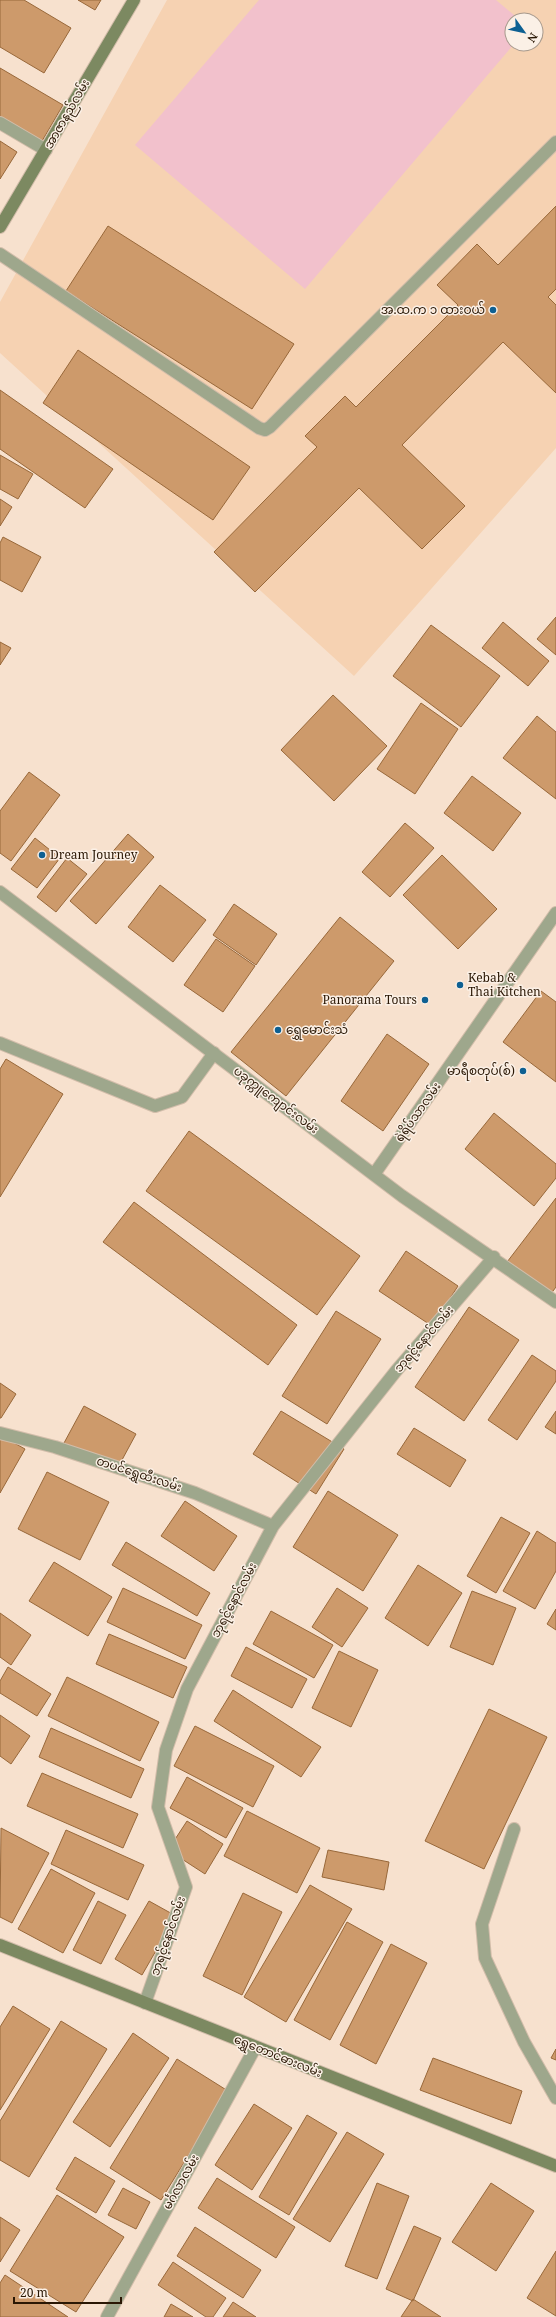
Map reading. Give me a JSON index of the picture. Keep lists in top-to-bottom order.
{
  "streets": {
    "street": [
      "အာဇာနည်လမ်း",
      "ပခုက္ကူကျောင်းလမ်း",
      "ရဲရိပ်သာလမ်း",
      "ဘုရင့်နောင်လမ်း",
      "တပင်ရွှေထီးလမ်း",
      "ရွှေတောင်ဓားလမ်း",
      "မင်္ဂလာလမ်း"
    ]
  },
  "crossings": [
    ["ပခုက္ကူကျောင်းလမ်း", "ရဲရိပ်သာလမ်း"],
    ["ပခုက္ကူကျောင်းလမ်း", "ဘုရင့်နောင်လမ်း"],
    ["ဘုရင့်နောင်လမ်း", "တပင်ရွှေထီးလမ်း"],
    ["ဘုရင့်နောင်လမ်း", "ရွှေတောင်ဓားလမ်း"],
    ["ရွှေတောင်ဓားလမ်း", "မင်္ဂလာလမ်း"]
  ],
  "places": [
    "အ.ထ.က ၁ ထားဝယ်",
    "Dream Journey",
    "Kebab & Thai Kitchen",
    "Panorama Tours",
    "ရွှေမောင်းသံ",
    "မာရီစတုပ်(စ်)"
  ],
  "scale_bar": "20 m",
  "north": "bottom right"
}
